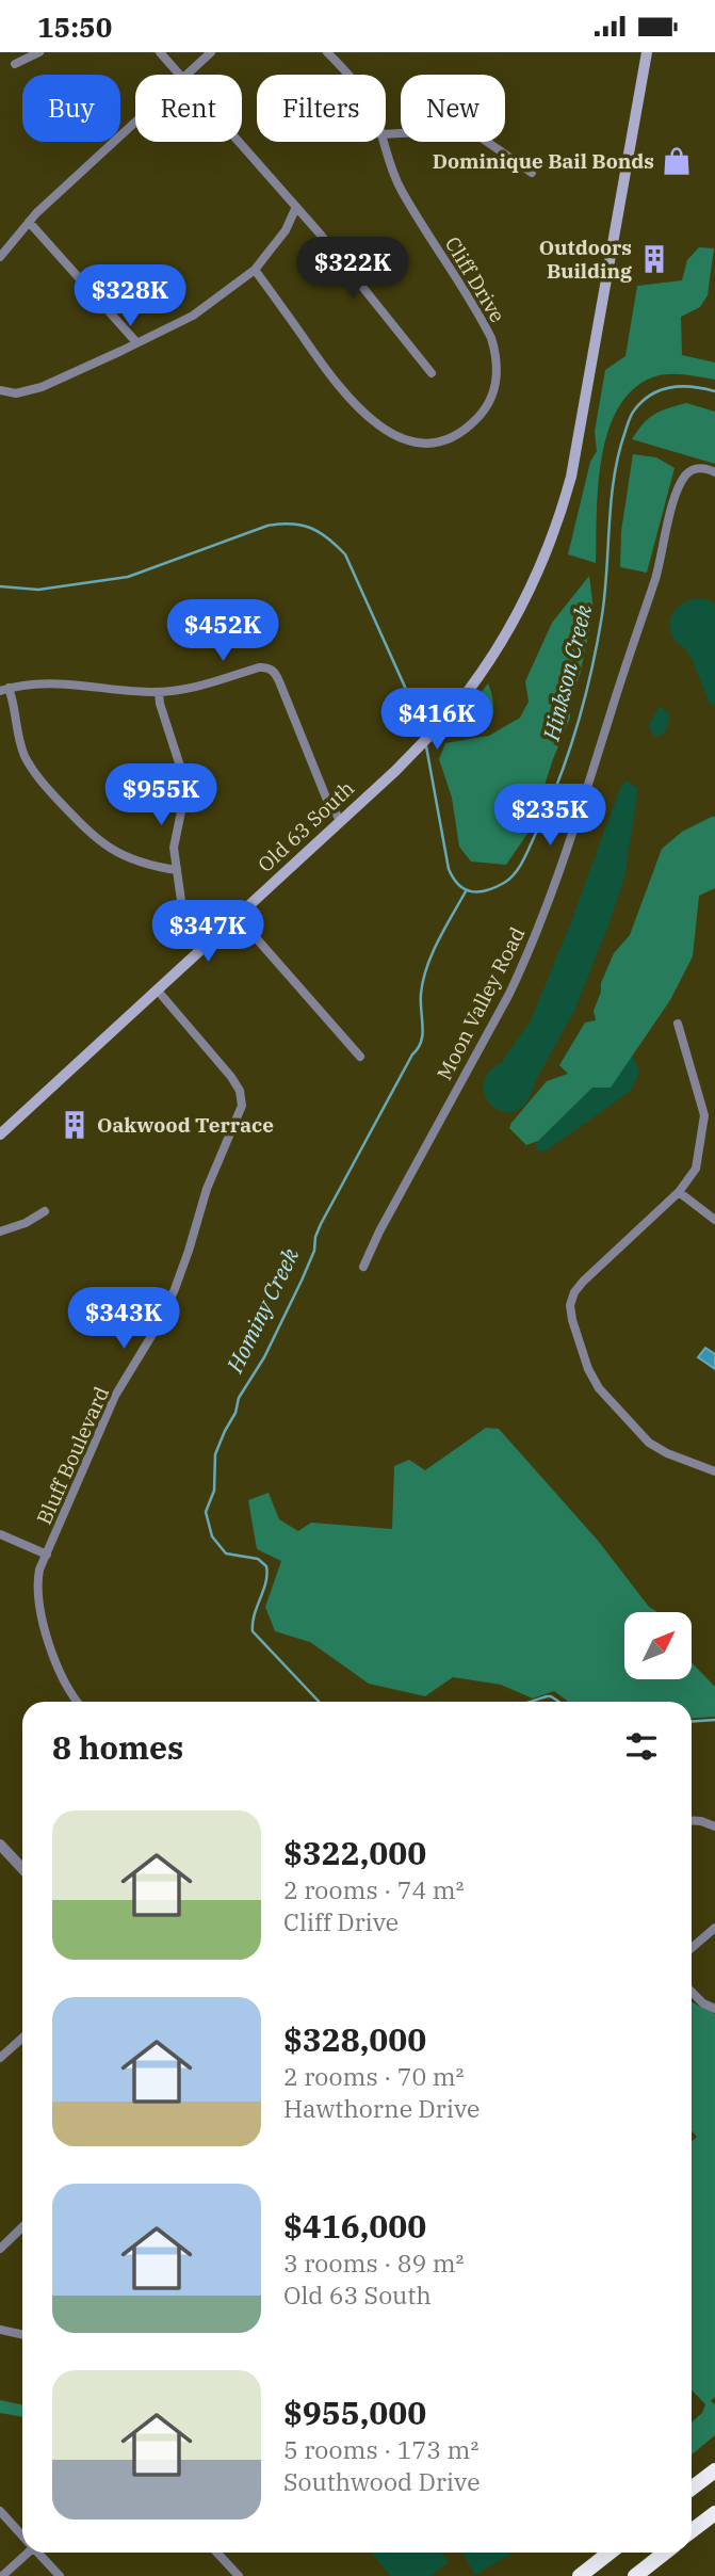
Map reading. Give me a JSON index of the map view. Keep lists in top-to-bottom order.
{
  "streets": {
    "main road": ["Old 63 South"],
    "street": ["Cliff Drive", "Moon Valley Road", "Bluff Boulevard"]
  },
  "crossings": [
    ["Old 63 South", "Bluff Boulevard"]
  ],
  "water": ["Hinkson Creek", "Hominy Creek"],
  "places": {
    "shop": ["Dominique Bail Bonds"],
    "building": ["Outdoors Building", "Oakwood Terrace"]
  },
  "north": "top right",
  "page": {
    "status": "15:50",
    "chip": [
      "Buy",
      "Rent",
      "Filters",
      "New"
    ],
    "price": [
      "$322K",
      "$328K",
      "$452K",
      "$416K",
      "$955K",
      "$235K",
      "$347K",
      "$343K"
    ],
    "heading": "8 homes",
    "list": [
      {
        "name": "$322,000",
        "note": "2 rooms · 74 m² · Cliff Drive"
      },
      {
        "name": "$328,000",
        "note": "2 rooms · 70 m² · Hawthorne Drive"
      },
      {
        "name": "$416,000",
        "note": "3 rooms · 89 m² · Old 63 South"
      },
      {
        "name": "$955,000",
        "note": "5 rooms · 173 m² · Southwood Drive"
      }
    ]
  }
}
